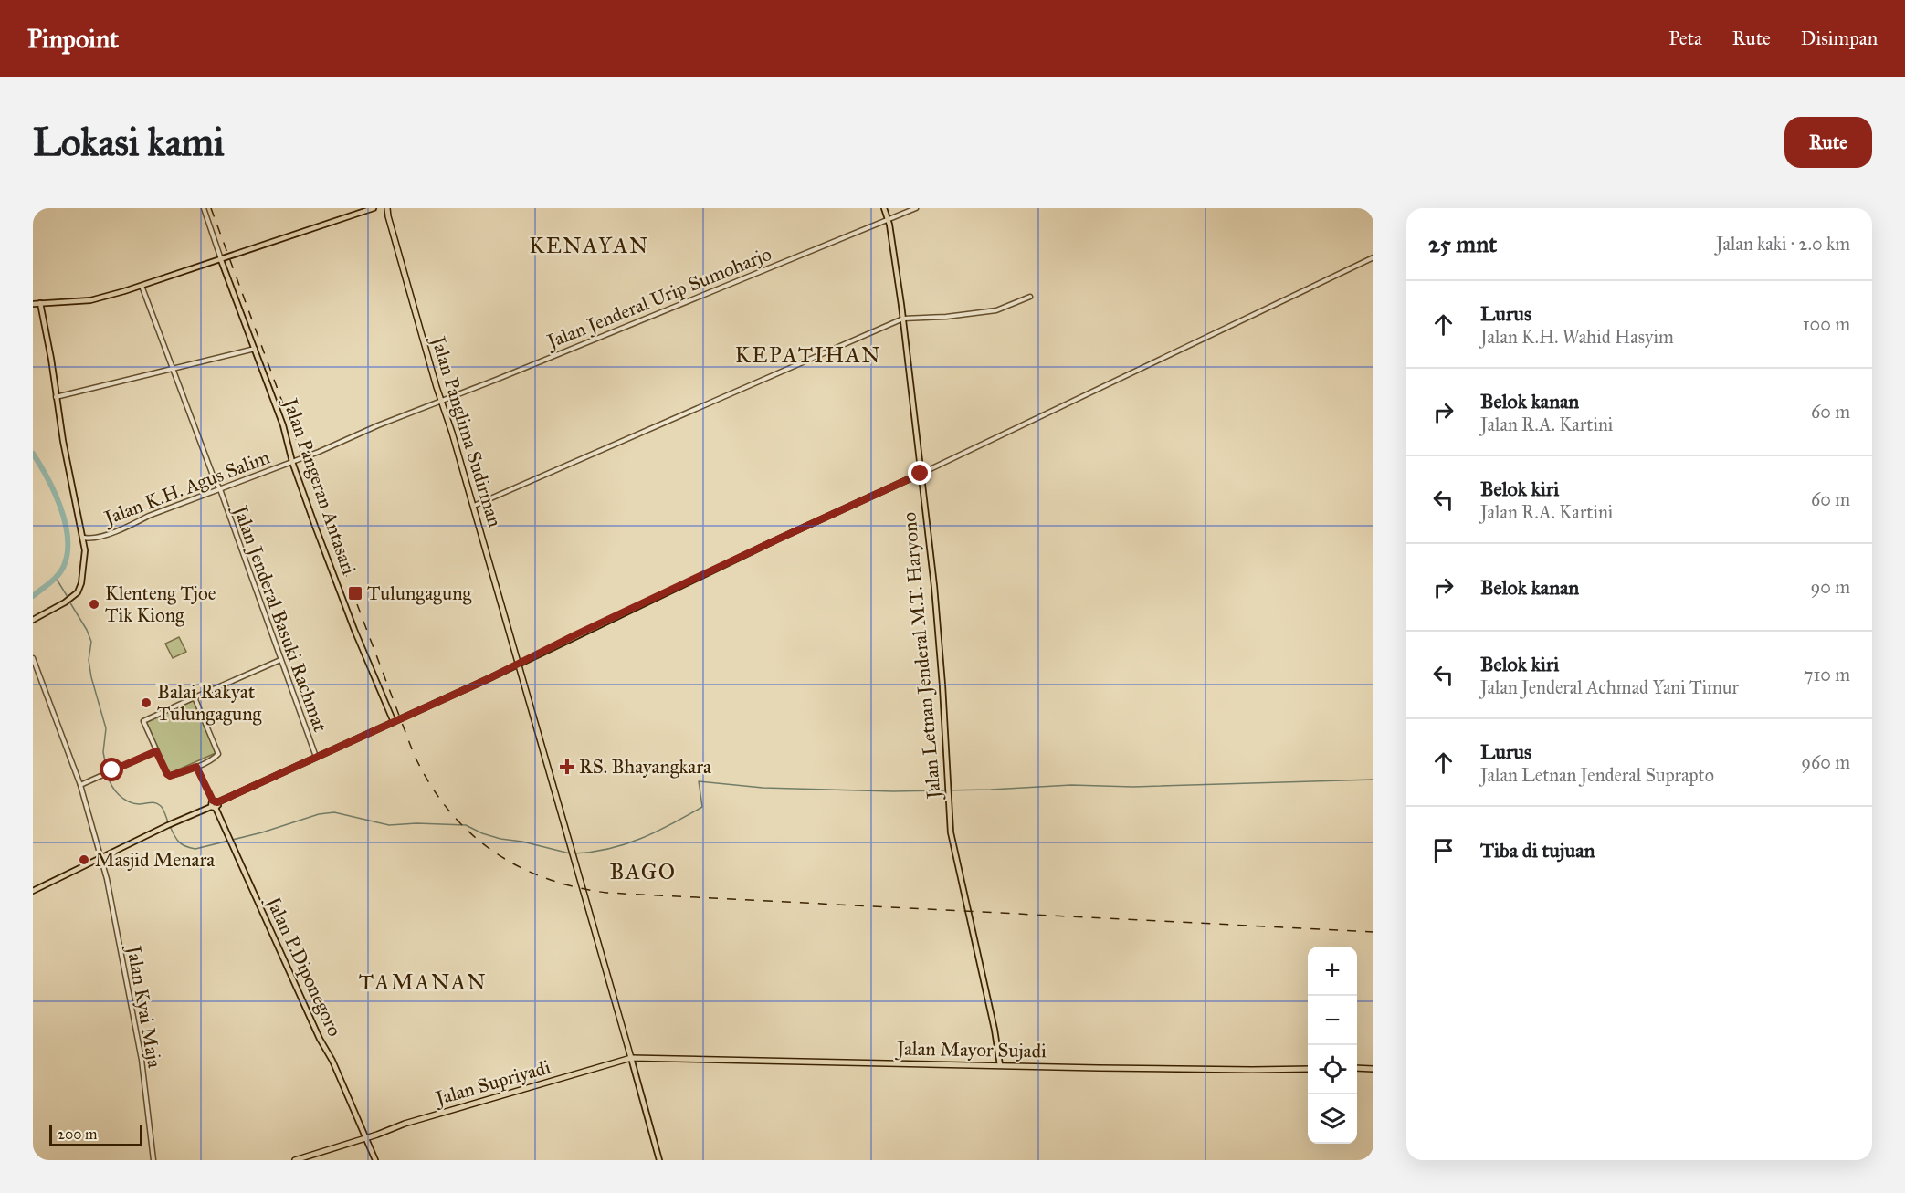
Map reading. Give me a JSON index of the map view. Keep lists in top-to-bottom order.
{
  "streets": {
    "highway": ["Jalan Panglima Sudirman", "Jalan Mayor Sujadi", "Jalan Supriyadi"],
    "main road": ["Jalan Pangeran Antasari", "Jalan Letnan Jenderal M.T. Haryono", "Jalan P.Diponegoro"],
    "street": [
      "Jalan Jenderal Urip Sumoharjo",
      "Jalan K.H. Agus Salim",
      "Jalan Jenderal Basuki Rachmat",
      "Jalan Kyai Maja"
    ]
  },
  "crossings": [
    ["Jalan Jenderal Urip Sumoharjo", "Jalan Panglima Sudirman"],
    ["Jalan Jenderal Urip Sumoharjo", "Jalan K.H. Agus Salim"],
    ["Jalan Jenderal Urip Sumoharjo", "Jalan Letnan Jenderal M.T. Haryono"],
    ["Jalan Panglima Sudirman", "Jalan K.H. Agus Salim"],
    ["Jalan Panglima Sudirman", "Jalan Mayor Sujadi"],
    ["Jalan Panglima Sudirman", "Jalan Supriyadi"],
    ["Jalan Pangeran Antasari", "Jalan K.H. Agus Salim"],
    ["Jalan K.H. Agus Salim", "Jalan Jenderal Basuki Rachmat"],
    ["Jalan Letnan Jenderal M.T. Haryono", "Jalan Mayor Sujadi"],
    ["Jalan P.Diponegoro", "Jalan Supriyadi"],
    ["Jalan Mayor Sujadi", "Jalan Supriyadi"]
  ],
  "districts": [
    "KENAYAN",
    "KEPATIHAN",
    "BAGO",
    "TAMANAN"
  ],
  "places": {
    "transit": ["Tulungagung"],
    "other": ["Klenteng Tjoe Tik Kiong", "Balai Rakyat Tulungagung", "Masjid Menara"],
    "health": ["RS. Bhayangkara"]
  },
  "scale_bar": "200 m",
  "page": {
    "header": "Pinpoint",
    "nav": ["Peta", "Rute", "Disimpan"],
    "buttons": "Rute",
    "title": "Lokasi kami",
    "heading": ["25 mnt", "Jalan kaki · 2.0 km"],
    "list": [
      ["Lurus", "Jalan K.H. Wahid Hasyim", "100 m"],
      ["Belok kanan", "Jalan R.A. Kartini", "60 m"],
      ["Belok kiri", "Jalan R.A. Kartini", "60 m"],
      ["Belok kanan", "90 m"],
      ["Belok kiri", "Jalan Jenderal Achmad Yani Timur", "710 m"],
      ["Lurus", "Jalan Letnan Jenderal Suprapto", "960 m"],
      "Tiba di tujuan"
    ],
    "map_buttons": ["+", "−"],
    "scale": "200 m"
  }
}
